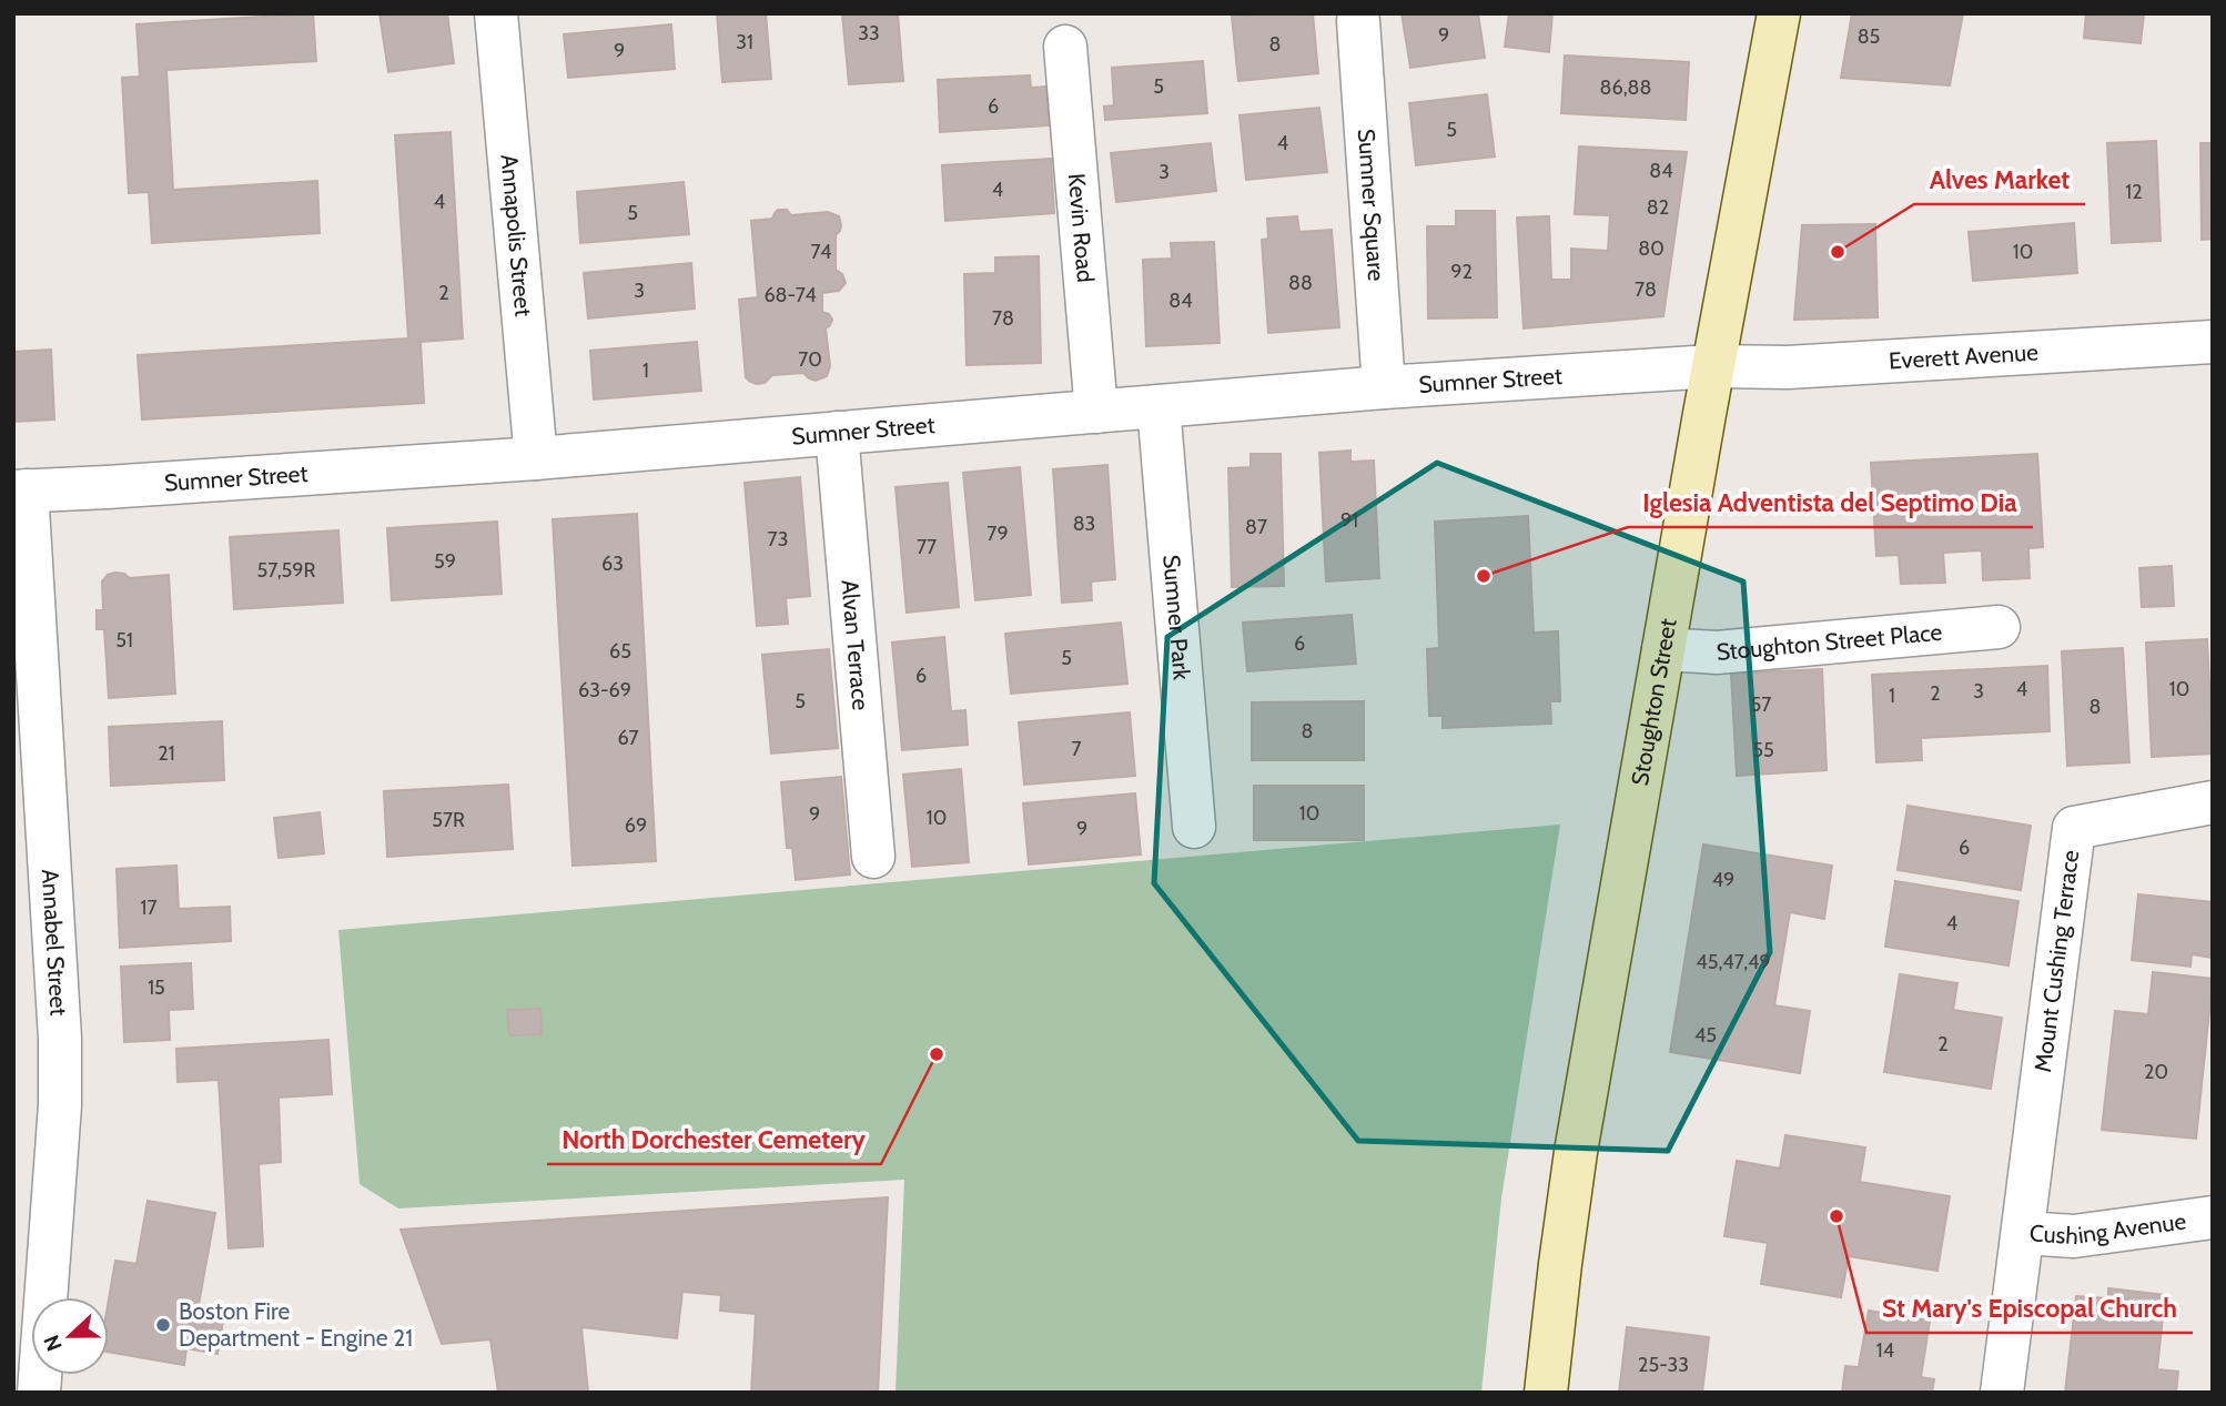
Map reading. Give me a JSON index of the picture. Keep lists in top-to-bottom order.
{
  "streets": {
    "main road": ["Stoughton Street"],
    "street": [
      "Sumner Square",
      "Kevin Road",
      "Annapolis Street",
      "Everett Avenue",
      "Sumner Street",
      "Sumner Park",
      "Stoughton Street Place",
      "Alvan Terrace",
      "Annabel Street",
      "Mount Cushing Terrace",
      "Cushing Avenue"
    ]
  },
  "crossings": [
    ["Sumner Square", "Sumner Street"],
    ["Kevin Road", "Sumner Street"],
    ["Annapolis Street", "Sumner Street"],
    ["Everett Avenue", "Sumner Street"],
    ["Everett Avenue", "Stoughton Street"],
    ["Sumner Street", "Sumner Park"],
    ["Sumner Street", "Alvan Terrace"],
    ["Sumner Street", "Stoughton Street"],
    ["Sumner Street", "Annabel Street"],
    ["Stoughton Street Place", "Stoughton Street"],
    ["Mount Cushing Terrace", "Cushing Avenue"]
  ],
  "places": [
    "Alves Market",
    "Iglesia Adventista del Septimo Dia",
    "North Dorchester Cemetery",
    "St Mary's Episcopal Church",
    "Boston Fire Department - Engine 21"
  ],
  "house_numbers": [
    "33",
    "9",
    "85",
    "31",
    "8",
    "9",
    "5",
    "86,88",
    "6",
    "5",
    "4",
    "84",
    "3",
    "4",
    "12",
    "4",
    "82",
    "5",
    "80",
    "74",
    "10",
    "92",
    "88",
    "78",
    "3",
    "2",
    "68-74",
    "84",
    "78",
    "70",
    "1",
    "91",
    "83",
    "87",
    "79",
    "73",
    "77",
    "59",
    "63",
    "57,59R",
    "51",
    "6",
    "65",
    "5",
    "6",
    "4",
    "10",
    "63-69",
    "3",
    "2",
    "1",
    "5",
    "57",
    "8",
    "8",
    "67",
    "7",
    "55",
    "21",
    "10",
    "9",
    "10",
    "57R",
    "69",
    "9",
    "6",
    "49",
    "17",
    "4",
    "45,47,49",
    "15",
    "45",
    "2",
    "20",
    "14",
    "25-33"
  ],
  "north": "left"
}
